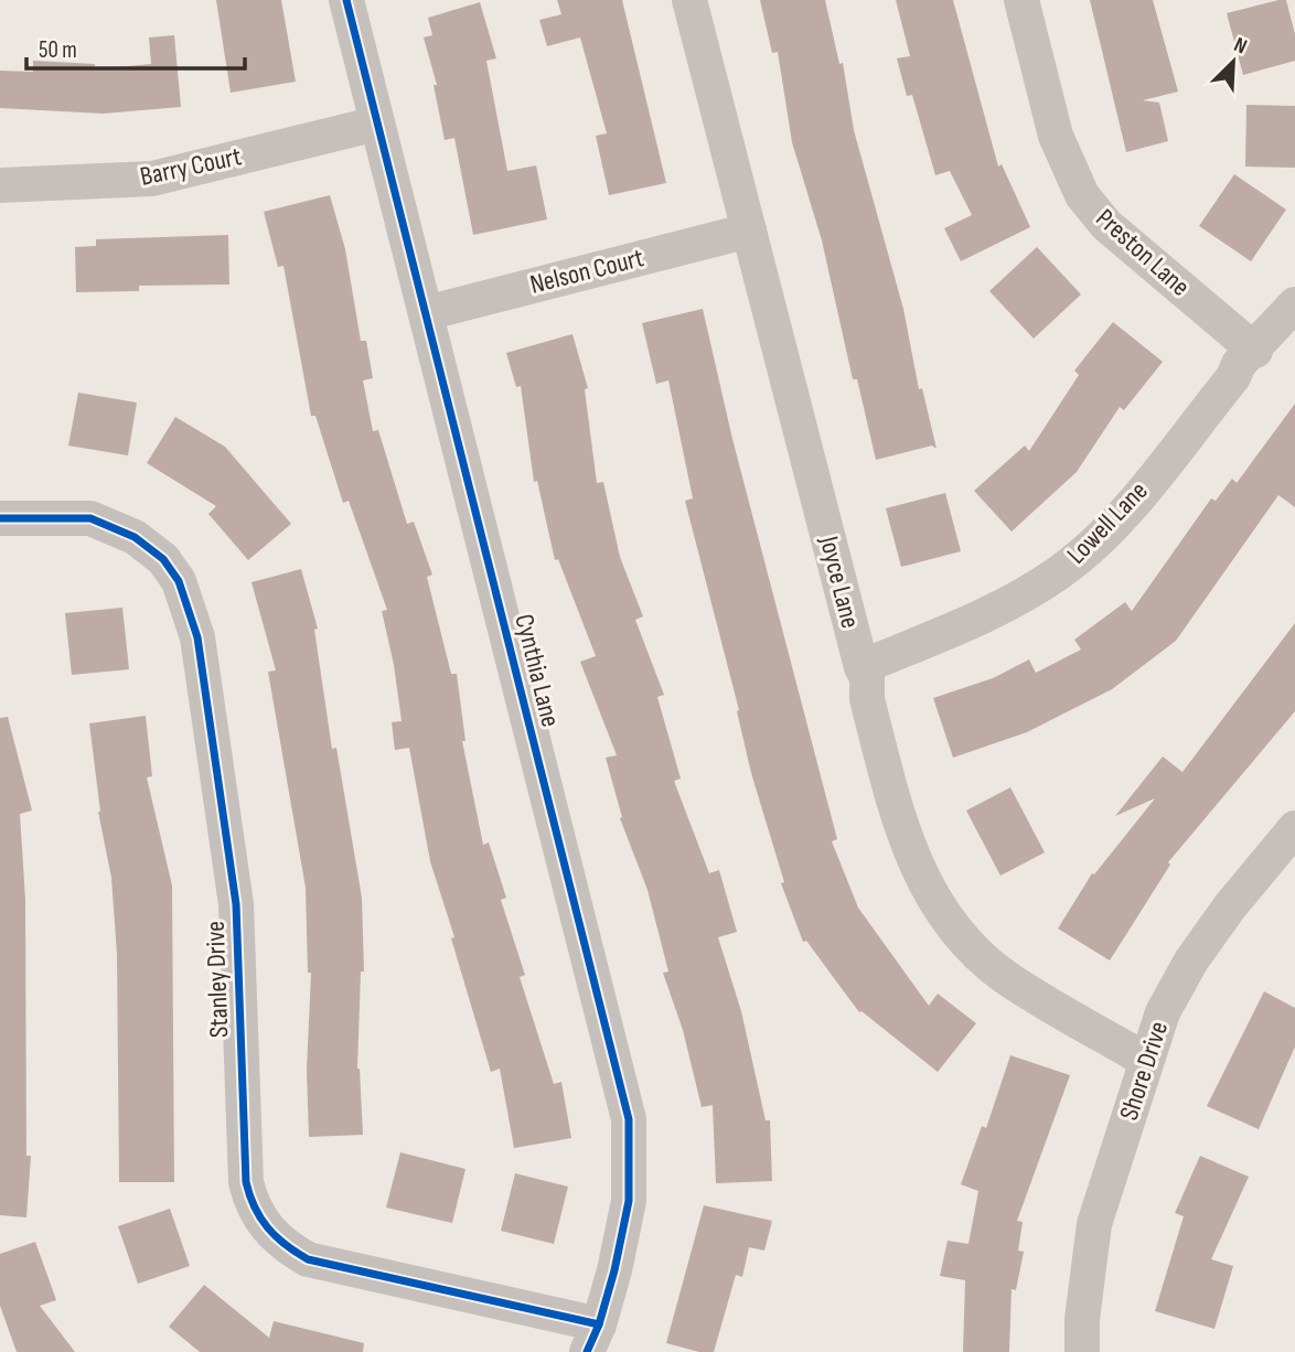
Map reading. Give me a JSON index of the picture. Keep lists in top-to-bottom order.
{
  "streets": {
    "street": [
      "Barry Court",
      "Preston Lane",
      "Nelson Court",
      "Lowell Lane",
      "Joyce Lane",
      "Cynthia Lane",
      "Stanley Drive",
      "Shore Drive"
    ]
  },
  "crossings": [
    ["Barry Court", "Cynthia Lane"],
    ["Preston Lane", "Lowell Lane"],
    ["Nelson Court", "Joyce Lane"],
    ["Nelson Court", "Cynthia Lane"],
    ["Lowell Lane", "Joyce Lane"],
    ["Joyce Lane", "Shore Drive"],
    ["Cynthia Lane", "Stanley Drive"]
  ],
  "scale_bar": "50 m",
  "north": "top right"
}
